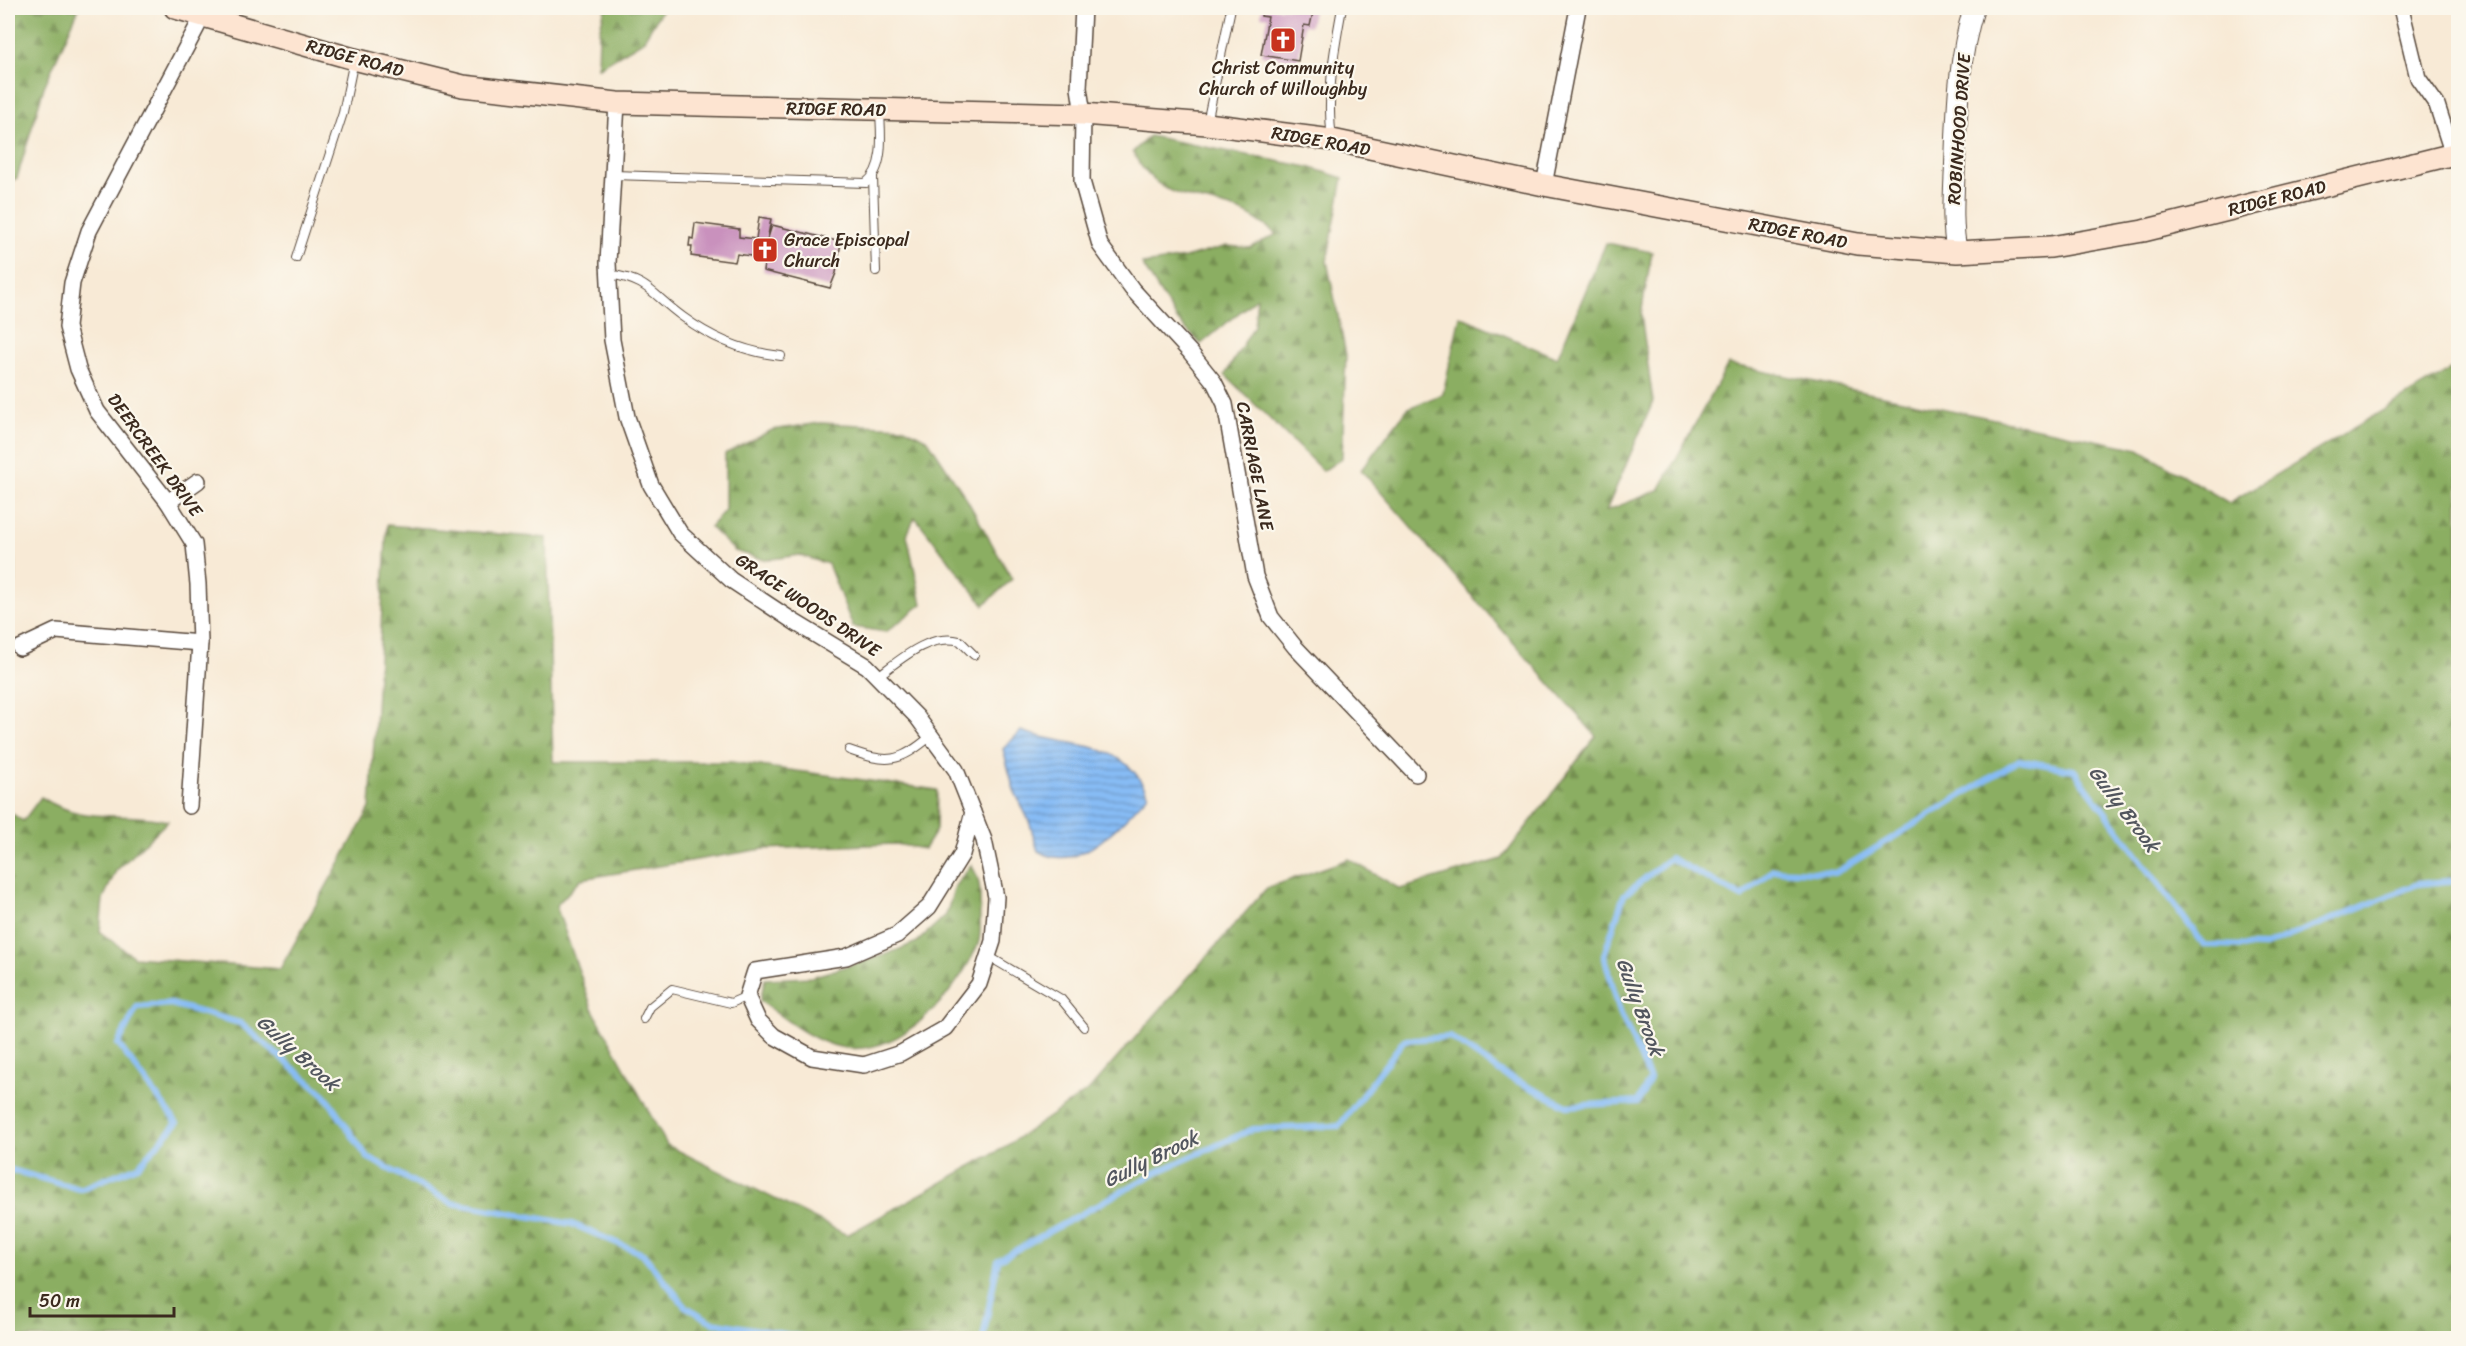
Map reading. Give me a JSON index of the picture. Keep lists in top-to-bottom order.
{
  "streets": {
    "main road": ["RIDGE ROAD"],
    "street": [
      "ROBINHOOD DRIVE",
      "DEERCREEK DRIVE",
      "CARRIAGE LANE",
      "GRACE WOODS DRIVE"
    ]
  },
  "crossings": [
    ["RIDGE ROAD", "ROBINHOOD DRIVE"],
    ["RIDGE ROAD", "DEERCREEK DRIVE"],
    ["RIDGE ROAD", "CARRIAGE LANE"],
    ["RIDGE ROAD", "GRACE WOODS DRIVE"]
  ],
  "water": ["Gully Brook"],
  "places": {
    "church": ["Christ Community Church of Willoughby", "Grace Episcopal Church"]
  },
  "scale_bar": "50 m"
}
